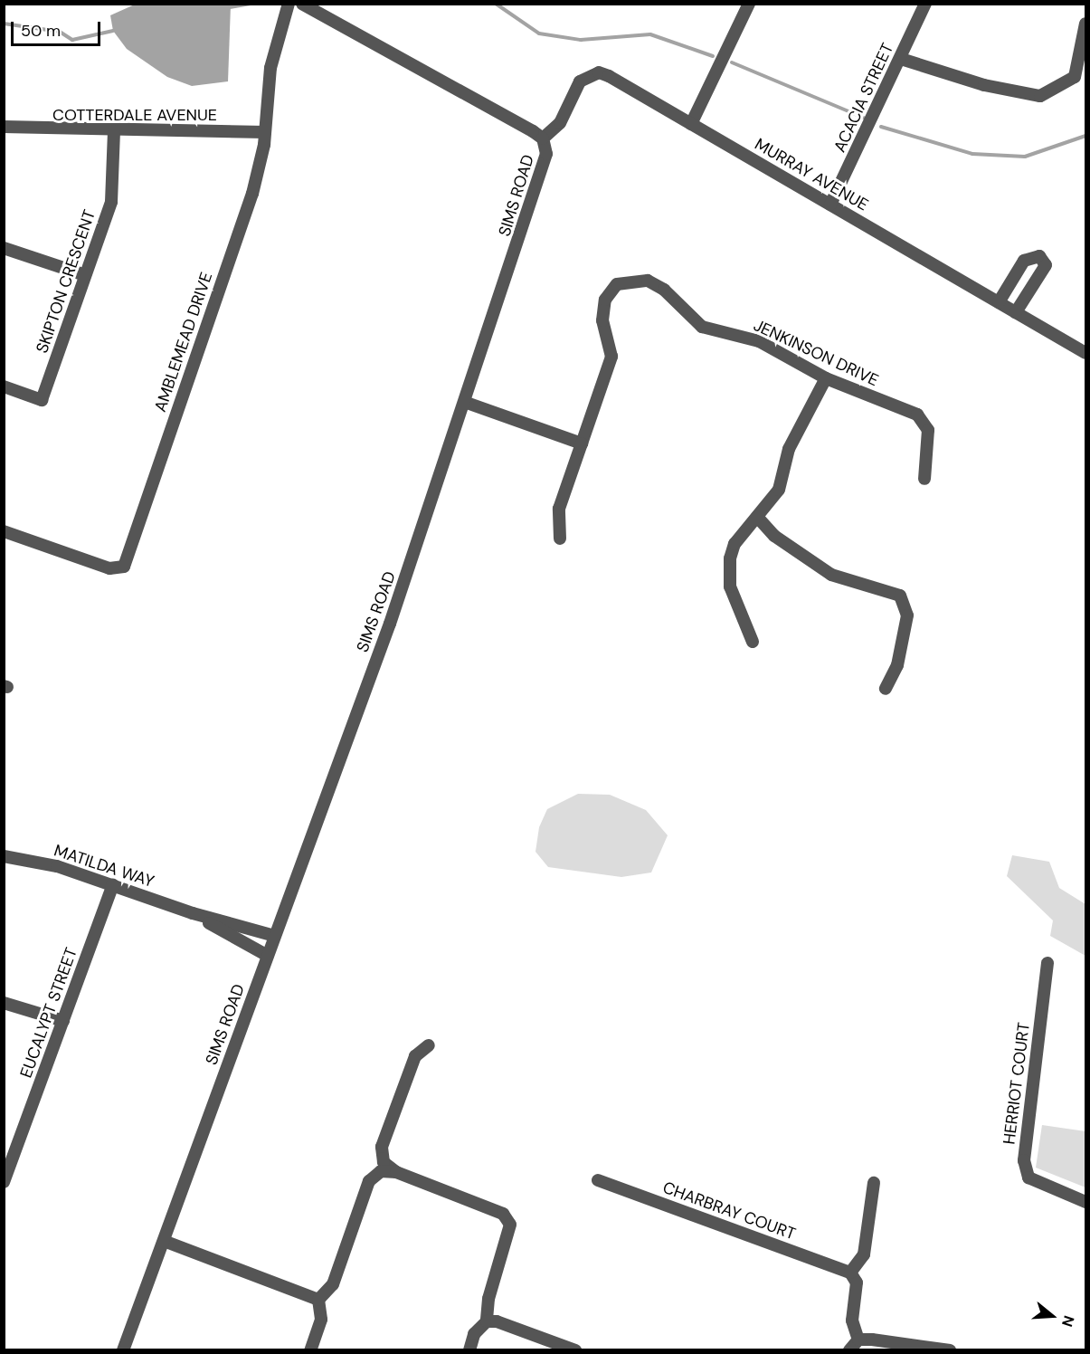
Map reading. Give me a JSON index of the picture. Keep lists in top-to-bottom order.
{
  "streets": {
    "street": [
      "ACACIA STREET",
      "COTTERDALE AVENUE",
      "MURRAY AVENUE",
      "SIMS ROAD",
      "SKIPTON CRESCENT",
      "AMBLEMEAD DRIVE",
      "JENKINSON DRIVE",
      "MATILDA WAY",
      "EUCALYPT STREET",
      "HERRIOT COURT",
      "CHARBRAY COURT"
    ]
  },
  "crossings": [
    ["ACACIA STREET", "MURRAY AVENUE"],
    ["COTTERDALE AVENUE", "SKIPTON CRESCENT"],
    ["COTTERDALE AVENUE", "AMBLEMEAD DRIVE"],
    ["MURRAY AVENUE", "SIMS ROAD"],
    ["SIMS ROAD", "MATILDA WAY"],
    ["MATILDA WAY", "EUCALYPT STREET"]
  ],
  "scale_bar": "50 m",
  "north": "right"
}
